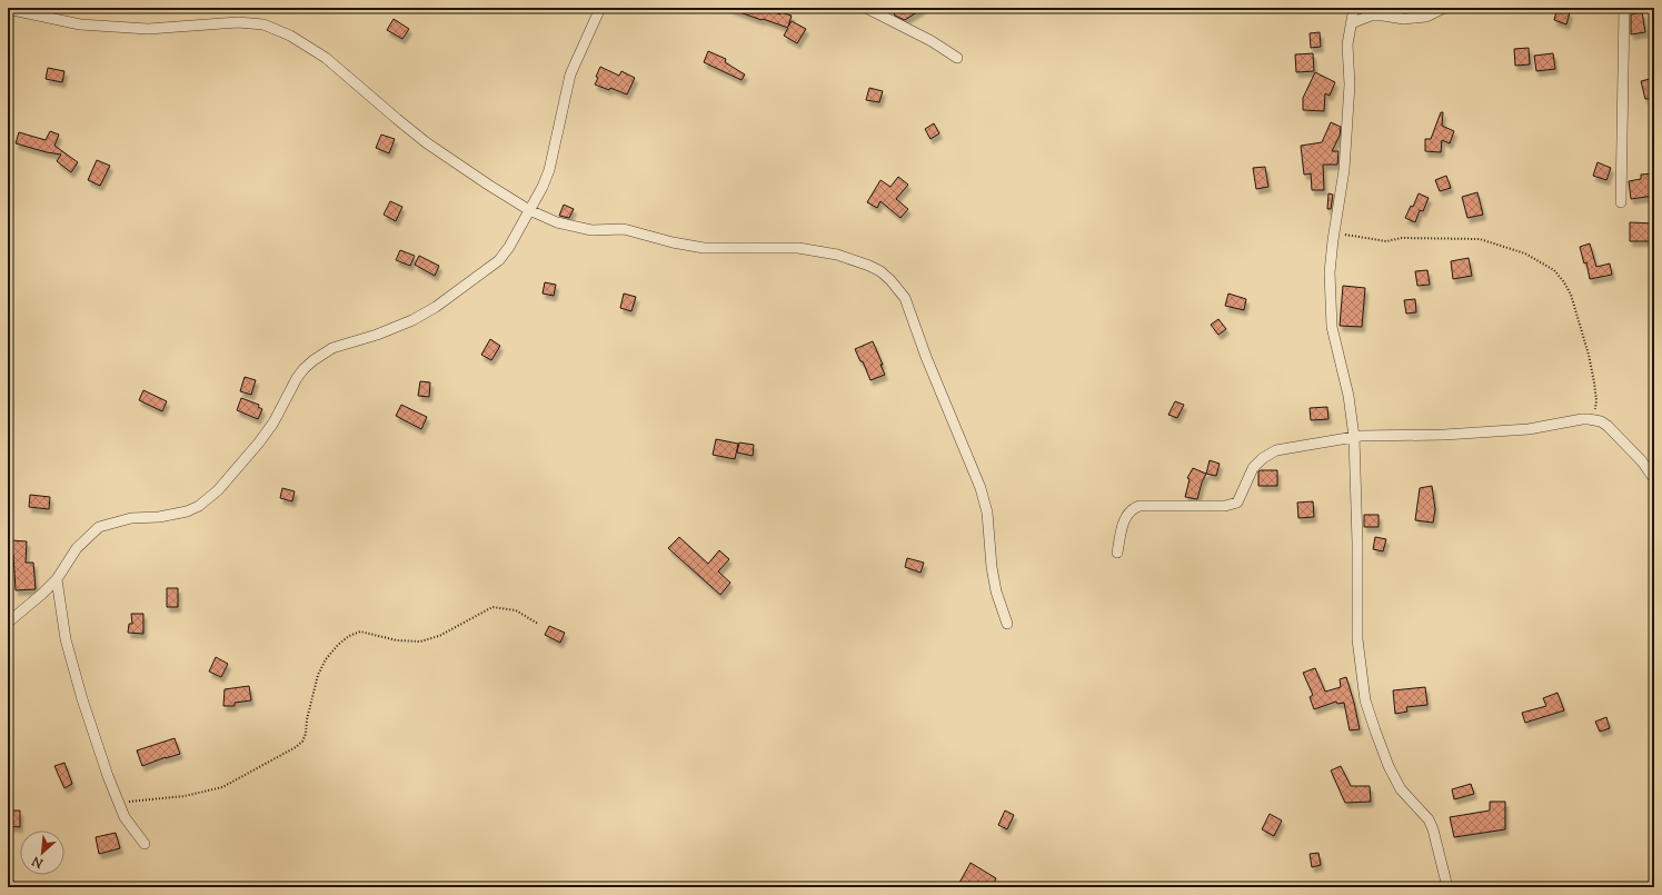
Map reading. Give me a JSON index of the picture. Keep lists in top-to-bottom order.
{
  "north": "bottom left"
}
